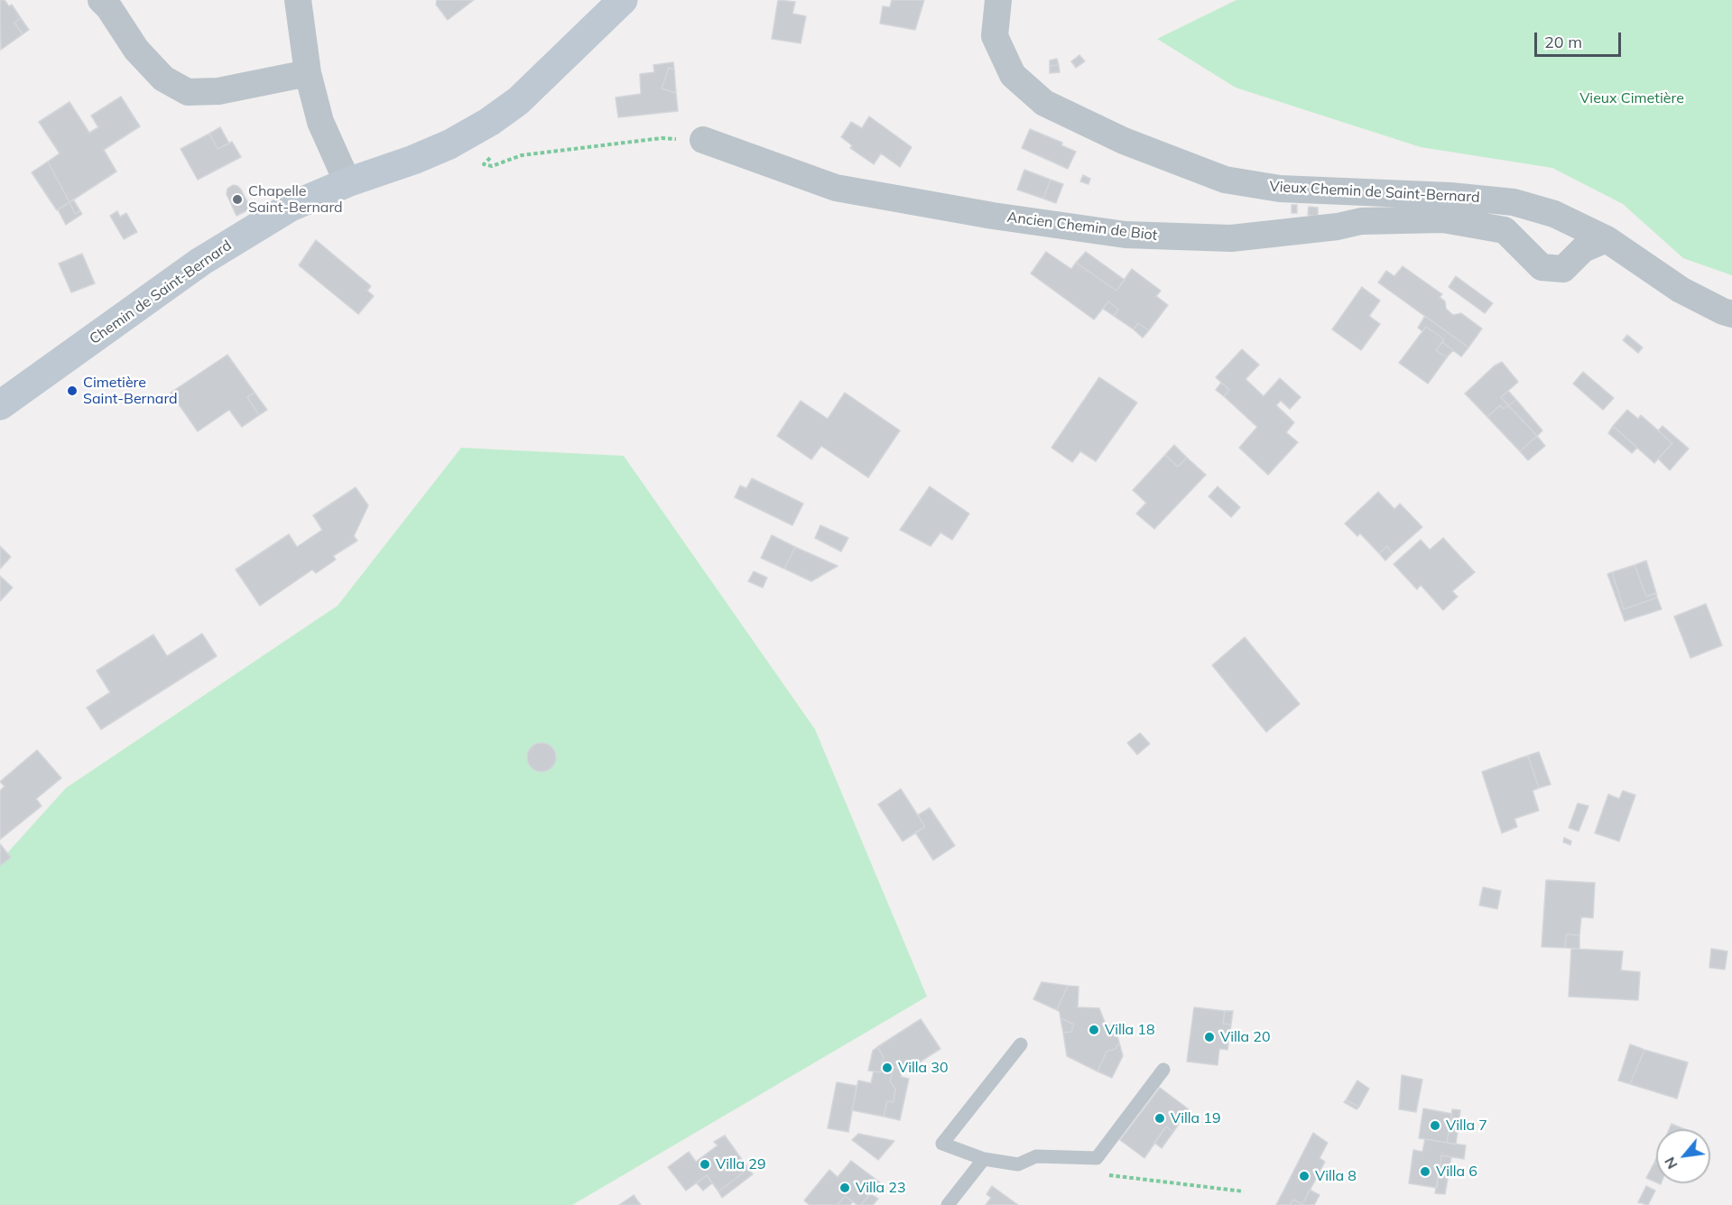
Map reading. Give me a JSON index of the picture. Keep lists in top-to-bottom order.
{
  "streets": {
    "main road": ["Chemin de Saint-Bernard"],
    "street": ["Vieux Chemin de Saint-Bernard", "Ancien Chemin de Biot"]
  },
  "crossings": [
    ["Vieux Chemin de Saint-Bernard", "Ancien Chemin de Biot"]
  ],
  "parks": ["Vieux Cimetière"],
  "places": [
    "Chapelle Saint-Bernard",
    "Cimetière Saint-Bernard",
    "Villa 18",
    "Villa 20",
    "Villa 30",
    "Villa 19",
    "Villa 7",
    "Villa 29",
    "Villa 6",
    "Villa 8",
    "Villa 23"
  ],
  "scale_bar": "20 m",
  "north": "bottom left"
}
